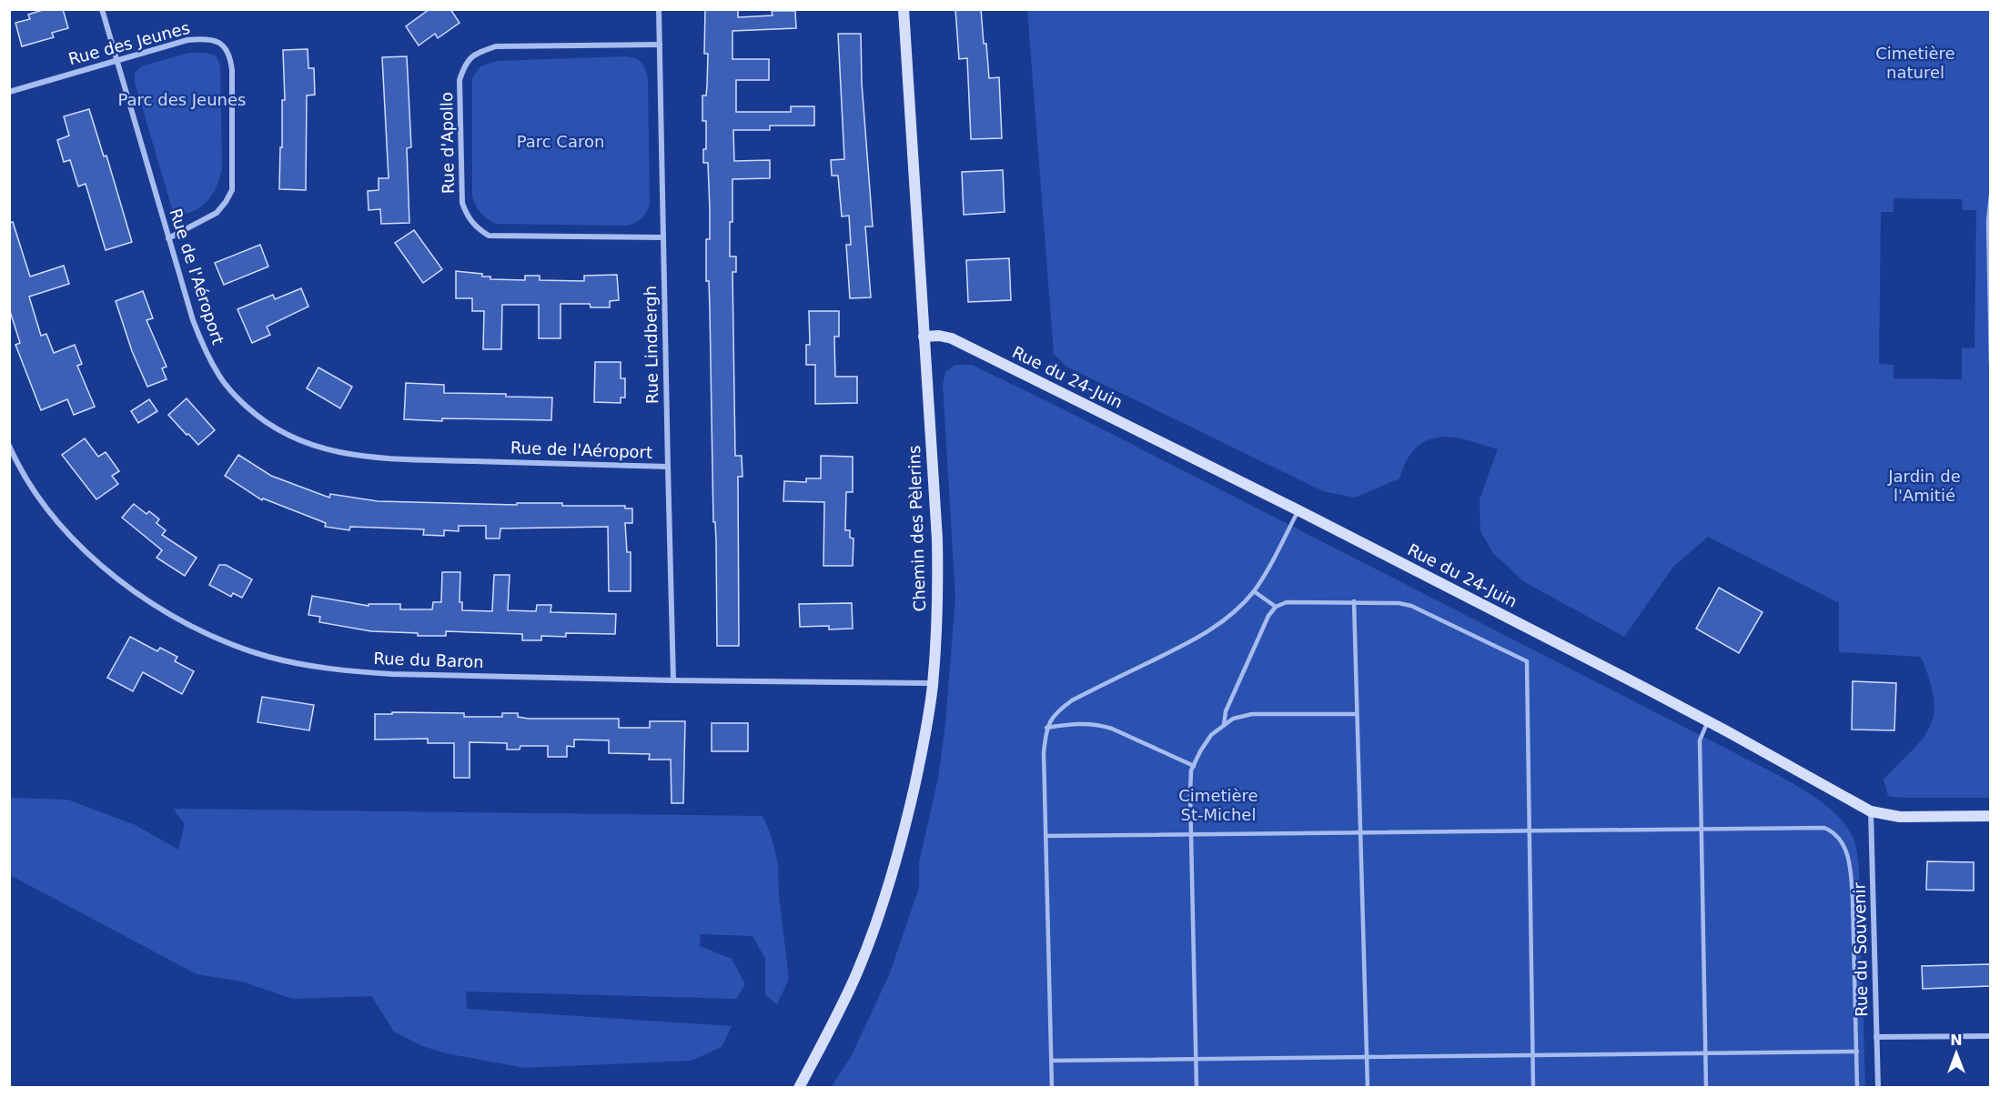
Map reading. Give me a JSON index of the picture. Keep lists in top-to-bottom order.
{
  "streets": {
    "street": [
      "Rue des Jeunes",
      "Rue d'Apollo",
      "Rue de l'Aéroport",
      "Rue Lindbergh",
      "Rue du 24-Juin",
      "Chemin des Pèlerins",
      "Rue du Baron",
      "Rue du Souvenir"
    ]
  },
  "crossings": [
    ["Rue des Jeunes", "Rue de l'Aéroport"],
    ["Rue d'Apollo", "Rue Lindbergh"],
    ["Rue de l'Aéroport", "Rue Lindbergh"],
    ["Rue Lindbergh", "Rue du Baron"],
    ["Rue du 24-Juin", "Chemin des Pèlerins"],
    ["Rue du 24-Juin", "Rue du Souvenir"],
    ["Chemin des Pèlerins", "Rue du Baron"]
  ],
  "parks": [
    "Cimetière naturel",
    "Parc des Jeunes",
    "Parc Caron",
    "Jardin de l'Amitié",
    "Cimetière St-Michel"
  ],
  "north": "top"
}
